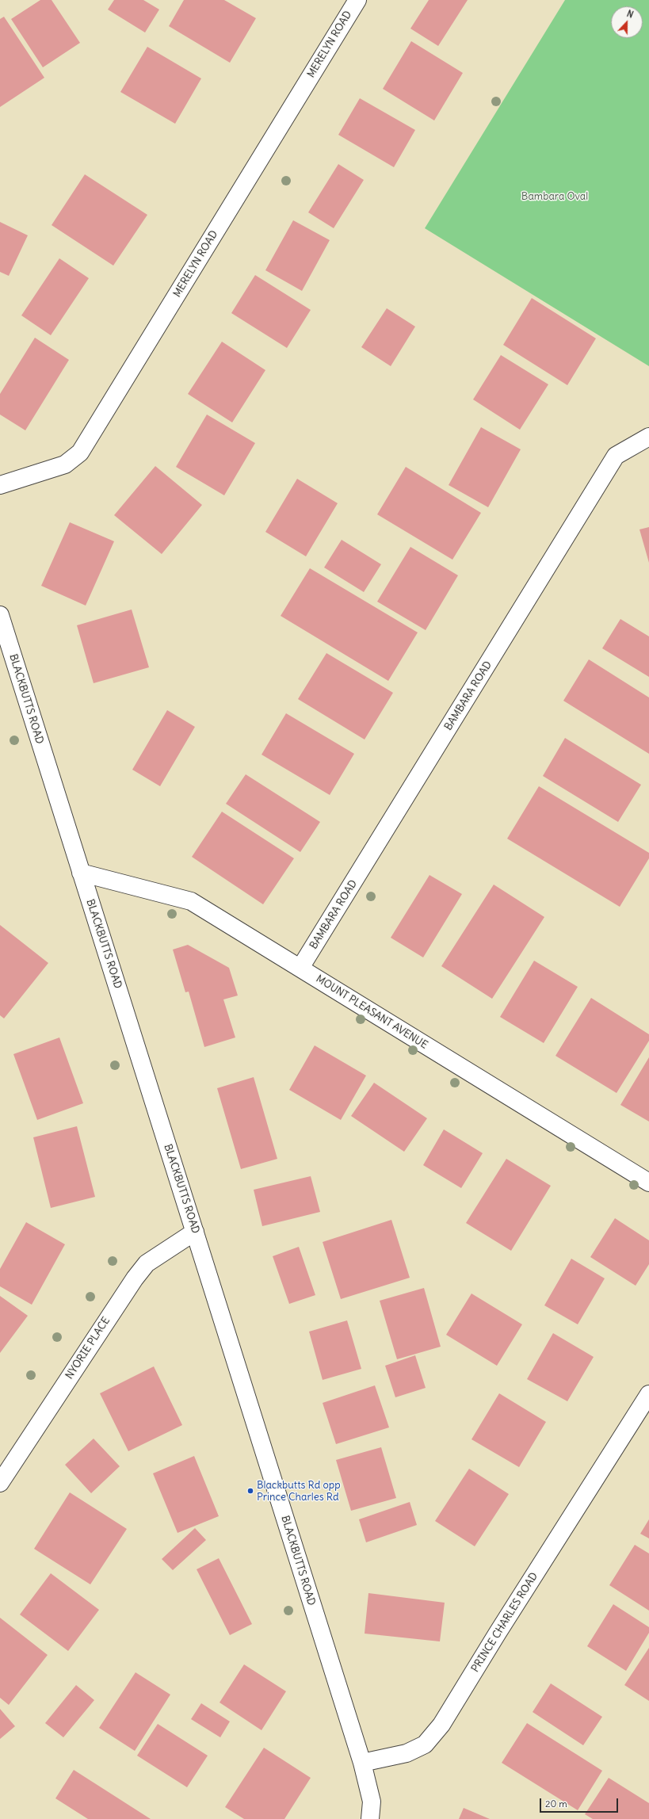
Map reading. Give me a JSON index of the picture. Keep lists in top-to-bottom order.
{
  "streets": {
    "street": [
      "MERELYN ROAD",
      "BAMBARA ROAD",
      "BLACKBUTTS ROAD",
      "MOUNT PLEASANT AVENUE",
      "NYORIE PLACE",
      "PRINCE CHARLES ROAD"
    ]
  },
  "crossings": [
    ["BAMBARA ROAD", "MOUNT PLEASANT AVENUE"],
    ["BLACKBUTTS ROAD", "MOUNT PLEASANT AVENUE"],
    ["BLACKBUTTS ROAD", "NYORIE PLACE"],
    ["BLACKBUTTS ROAD", "PRINCE CHARLES ROAD"]
  ],
  "parks": ["Bambara Oval"],
  "places": ["Blackbutts Rd opp Prince Charles Rd"],
  "scale_bar": "20 m",
  "north": "top"
}
